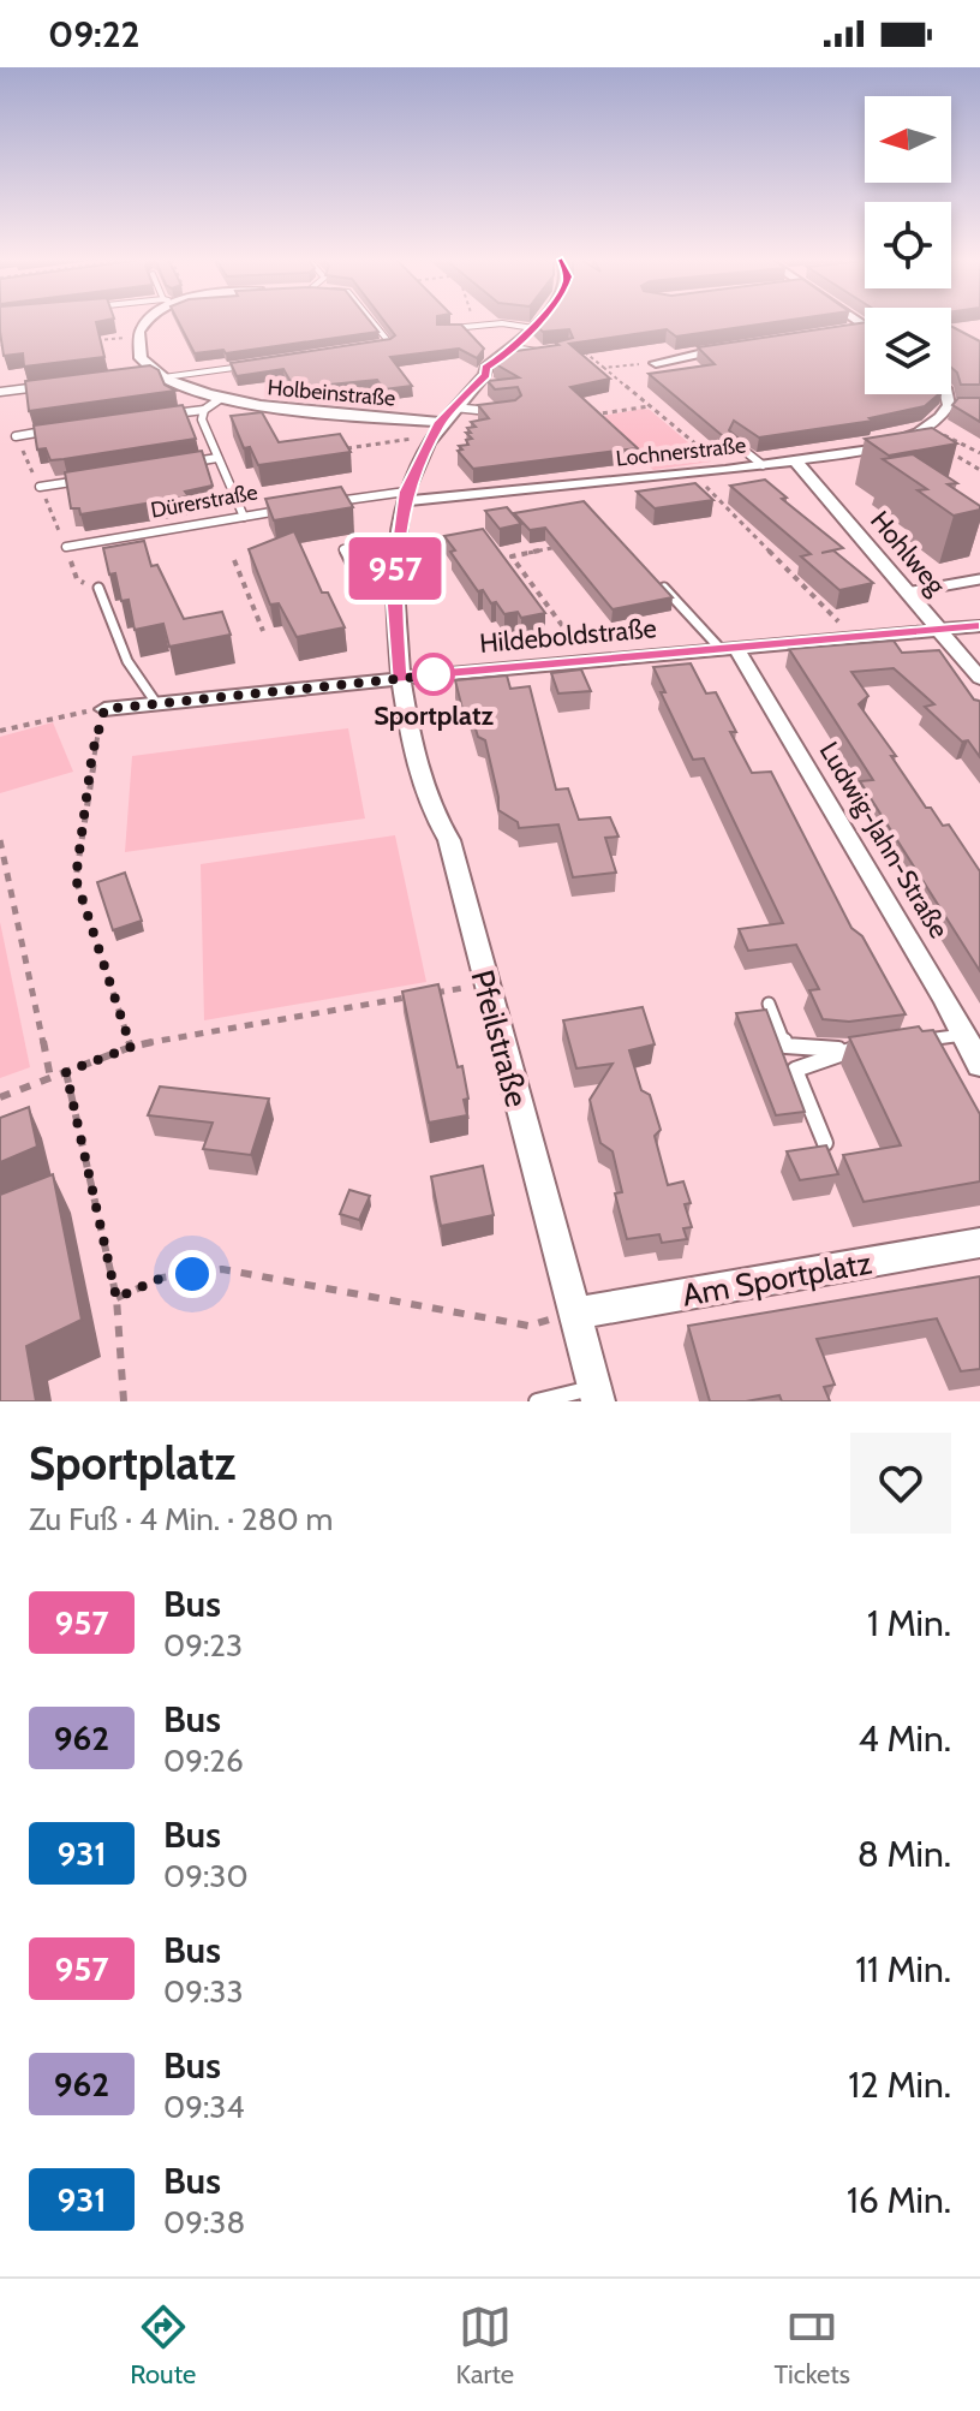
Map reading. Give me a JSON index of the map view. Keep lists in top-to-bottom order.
{
  "streets": {
    "street": [
      "Holbeinstraße",
      "Lochnerstraße",
      "Hohlweg",
      "Hildeboldstraße",
      "Ludwig-Jahn-Straße",
      "Pfeilstraße",
      "Am Sportplatz"
    ],
    "lane": ["Dürerstraße"]
  },
  "crossings": [
    ["Lochnerstraße", "Hohlweg"],
    ["Hohlweg", "Hildeboldstraße"],
    ["Hildeboldstraße", "Ludwig-Jahn-Straße"],
    ["Hildeboldstraße", "Pfeilstraße"],
    ["Pfeilstraße", "Am Sportplatz"]
  ],
  "places": ["Sportplatz"],
  "lines": ["bus line 957"],
  "north": "left",
  "page": {
    "status": "09:22",
    "on_map": "957",
    "heading": ["Sportplatz", "Zu Fuß · 4 Min. · 280 m"],
    "list": [
      {
        "mark": "957",
        "name": "Bus",
        "note": "09:23",
        "value": "1 Min."
      },
      {
        "mark": "962",
        "name": "Bus",
        "note": "09:26",
        "value": "4 Min."
      },
      {
        "mark": "931",
        "name": "Bus",
        "note": "09:30",
        "value": "8 Min."
      },
      {
        "mark": "957",
        "name": "Bus",
        "note": "09:33",
        "value": "11 Min."
      },
      {
        "mark": "962",
        "name": "Bus",
        "note": "09:34",
        "value": "12 Min."
      },
      {
        "mark": "931",
        "name": "Bus",
        "note": "09:38",
        "value": "16 Min."
      }
    ],
    "tabs": ["Route", "Karte", "Tickets"]
  }
}
